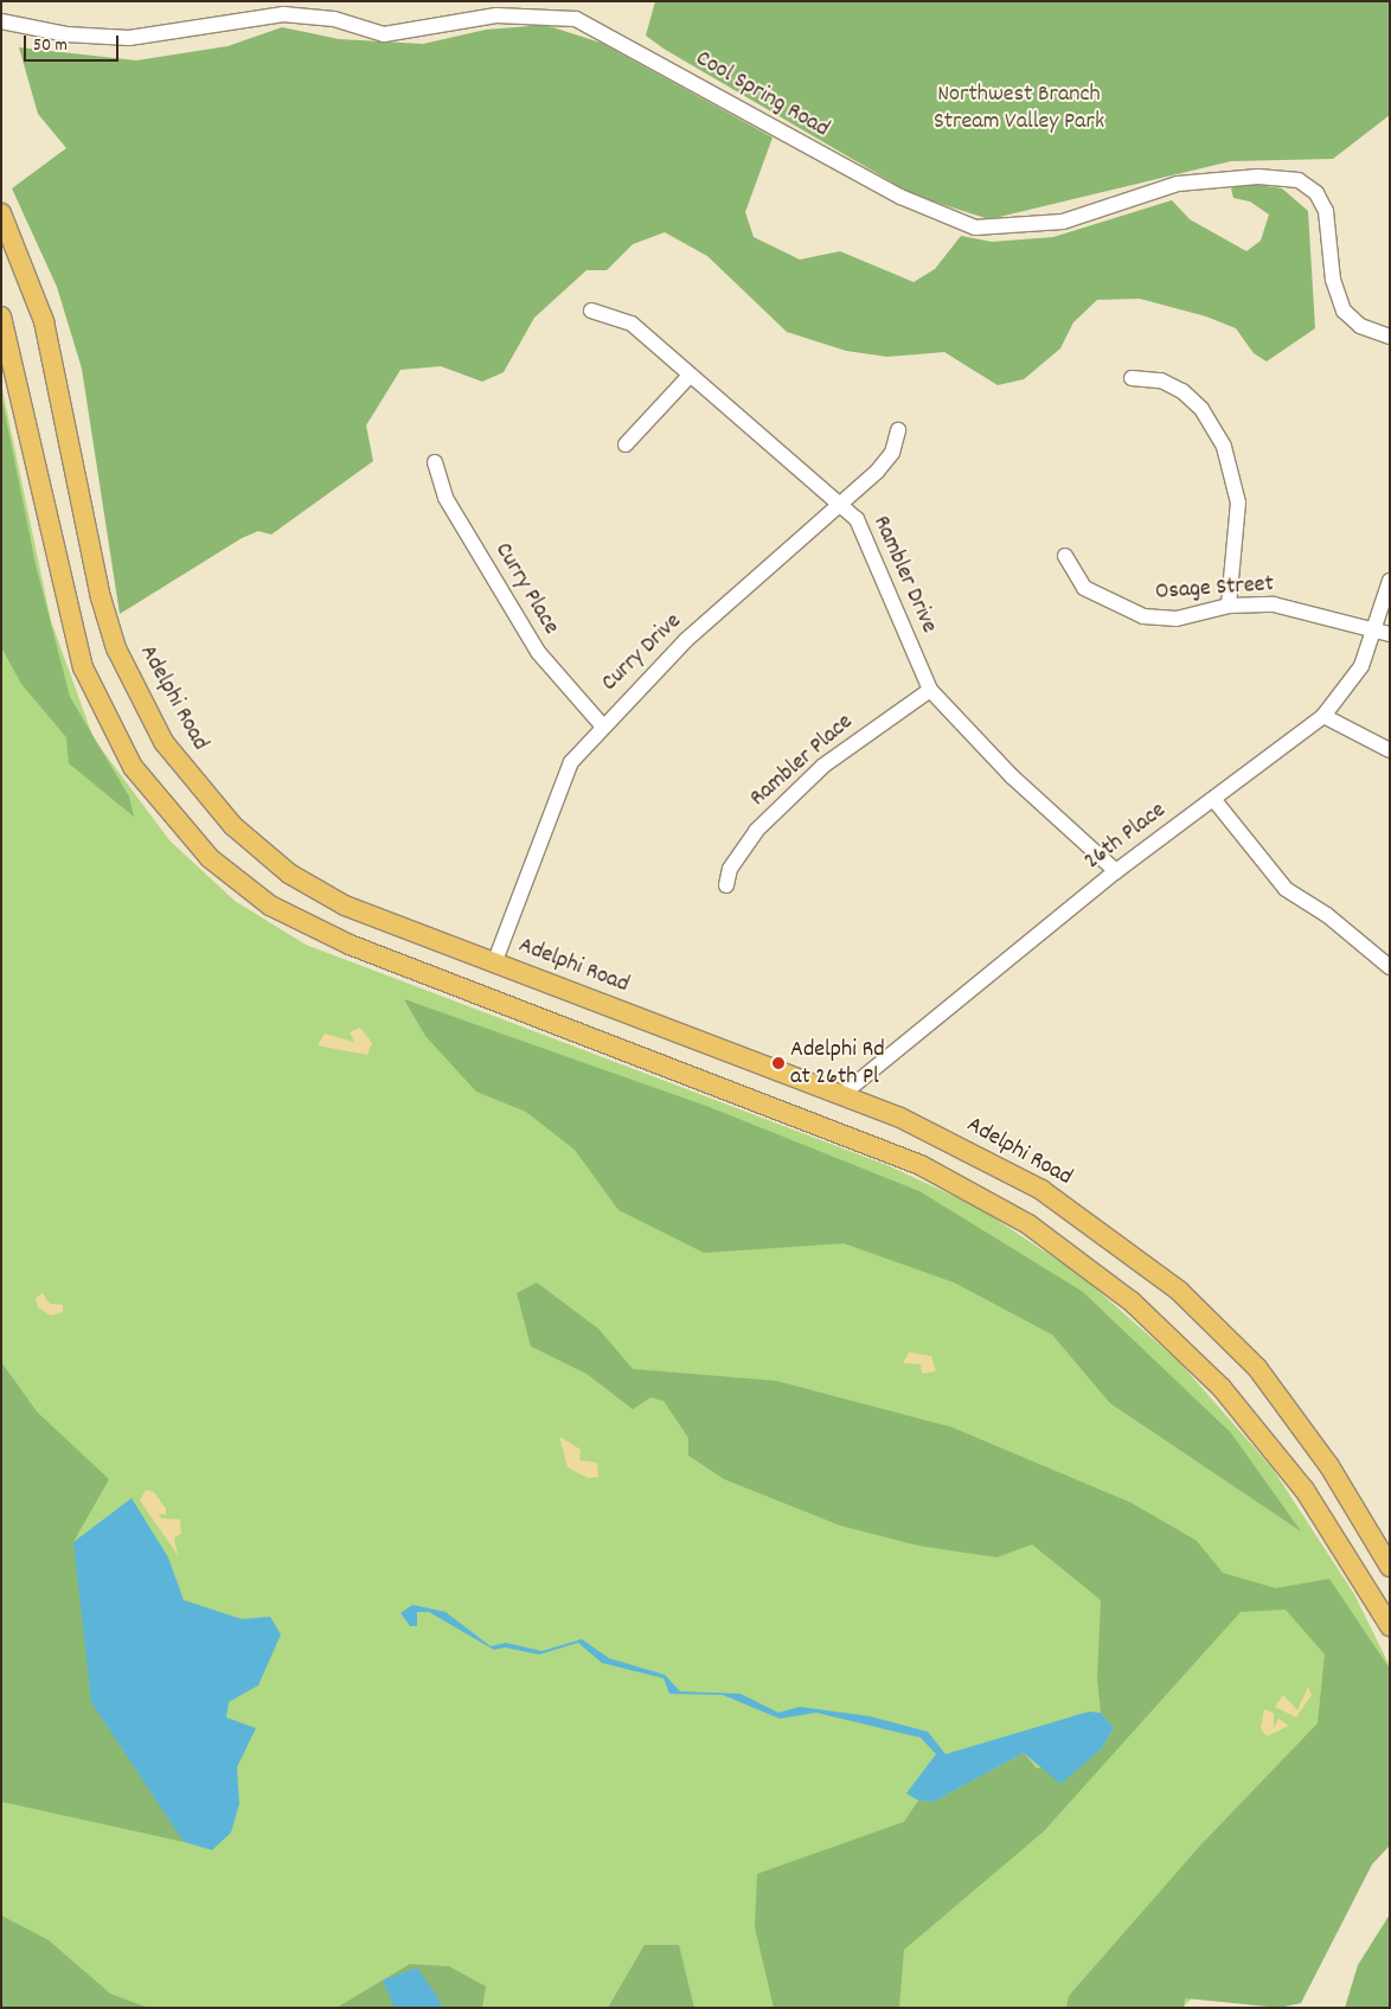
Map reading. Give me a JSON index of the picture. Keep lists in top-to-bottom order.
{
  "streets": {
    "main road": ["Adelphi Road"],
    "street": [
      "Cool Spring Road",
      "Rambler Drive",
      "Curry Place",
      "Osage Street",
      "Curry Drive",
      "Rambler Place",
      "26th Place"
    ]
  },
  "crossings": [
    ["Rambler Drive", "Curry Drive"],
    ["Rambler Drive", "Rambler Place"],
    ["Rambler Drive", "26th Place"],
    ["Curry Place", "Curry Drive"],
    ["Osage Street", "26th Place"],
    ["Curry Drive", "Adelphi Road"],
    ["Adelphi Road", "26th Place"]
  ],
  "parks": ["Northwest Branch Stream Valley Park"],
  "places": ["Adelphi Rd at 26th Pl"],
  "scale_bar": "50 m"
}
